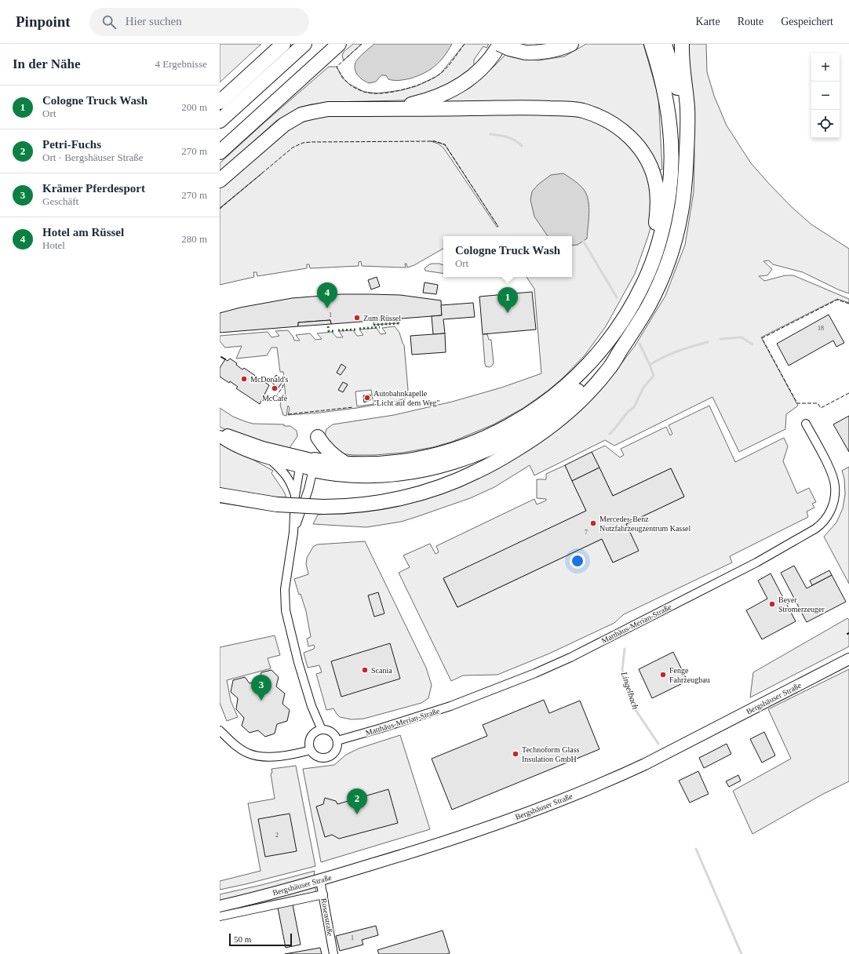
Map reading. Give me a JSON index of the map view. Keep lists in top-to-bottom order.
{
  "streets": {
    "main road": ["Bergshäuser Straße"],
    "street": ["Matthäus-Merian-Straße", "Rosenstraße"]
  },
  "crossings": [
    ["Bergshäuser Straße", "Rosenstraße"]
  ],
  "water": ["Lingelbach"],
  "places": [
    "Zum Rüssel",
    "McDonald's",
    "McCafé",
    "Autobahnkapelle \"Licht auf dem Weg\"",
    "Mercedes-Benz Nutzfahrzeugzentrum Kassel",
    "Beyer Stromerzeuger",
    "Scania",
    "Fenge Fahrzeugbau",
    "Technoform Glass Insulation GmbH"
  ],
  "house_numbers": [
    "1",
    "18",
    "7",
    "2",
    "1"
  ],
  "scale_bar": "50 m",
  "page": {
    "header": "Pinpoint",
    "search": "Hier suchen",
    "nav": ["Karte", "Route", "Gespeichert"],
    "heading": ["In der Nähe", "4 Ergebnisse"],
    "map_buttons": ["+", "−"],
    "list": [
      {
        "mark": "1",
        "name": "Cologne Truck Wash",
        "note": "Ort",
        "value": "200 m"
      },
      {
        "mark": "2",
        "name": "Petri-Fuchs",
        "note": "Ort · Bergshäuser Straße",
        "value": "270 m"
      },
      {
        "mark": "3",
        "name": "Krämer Pferdesport",
        "note": "Geschäft",
        "value": "270 m"
      },
      {
        "mark": "4",
        "name": "Hotel am Rüssel",
        "note": "Hotel",
        "value": "280 m"
      }
    ],
    "popup": ["Cologne Truck Wash", "Ort"],
    "pins": [
      "4",
      "1",
      "3",
      "2"
    ],
    "scale": "50 m"
  }
}
